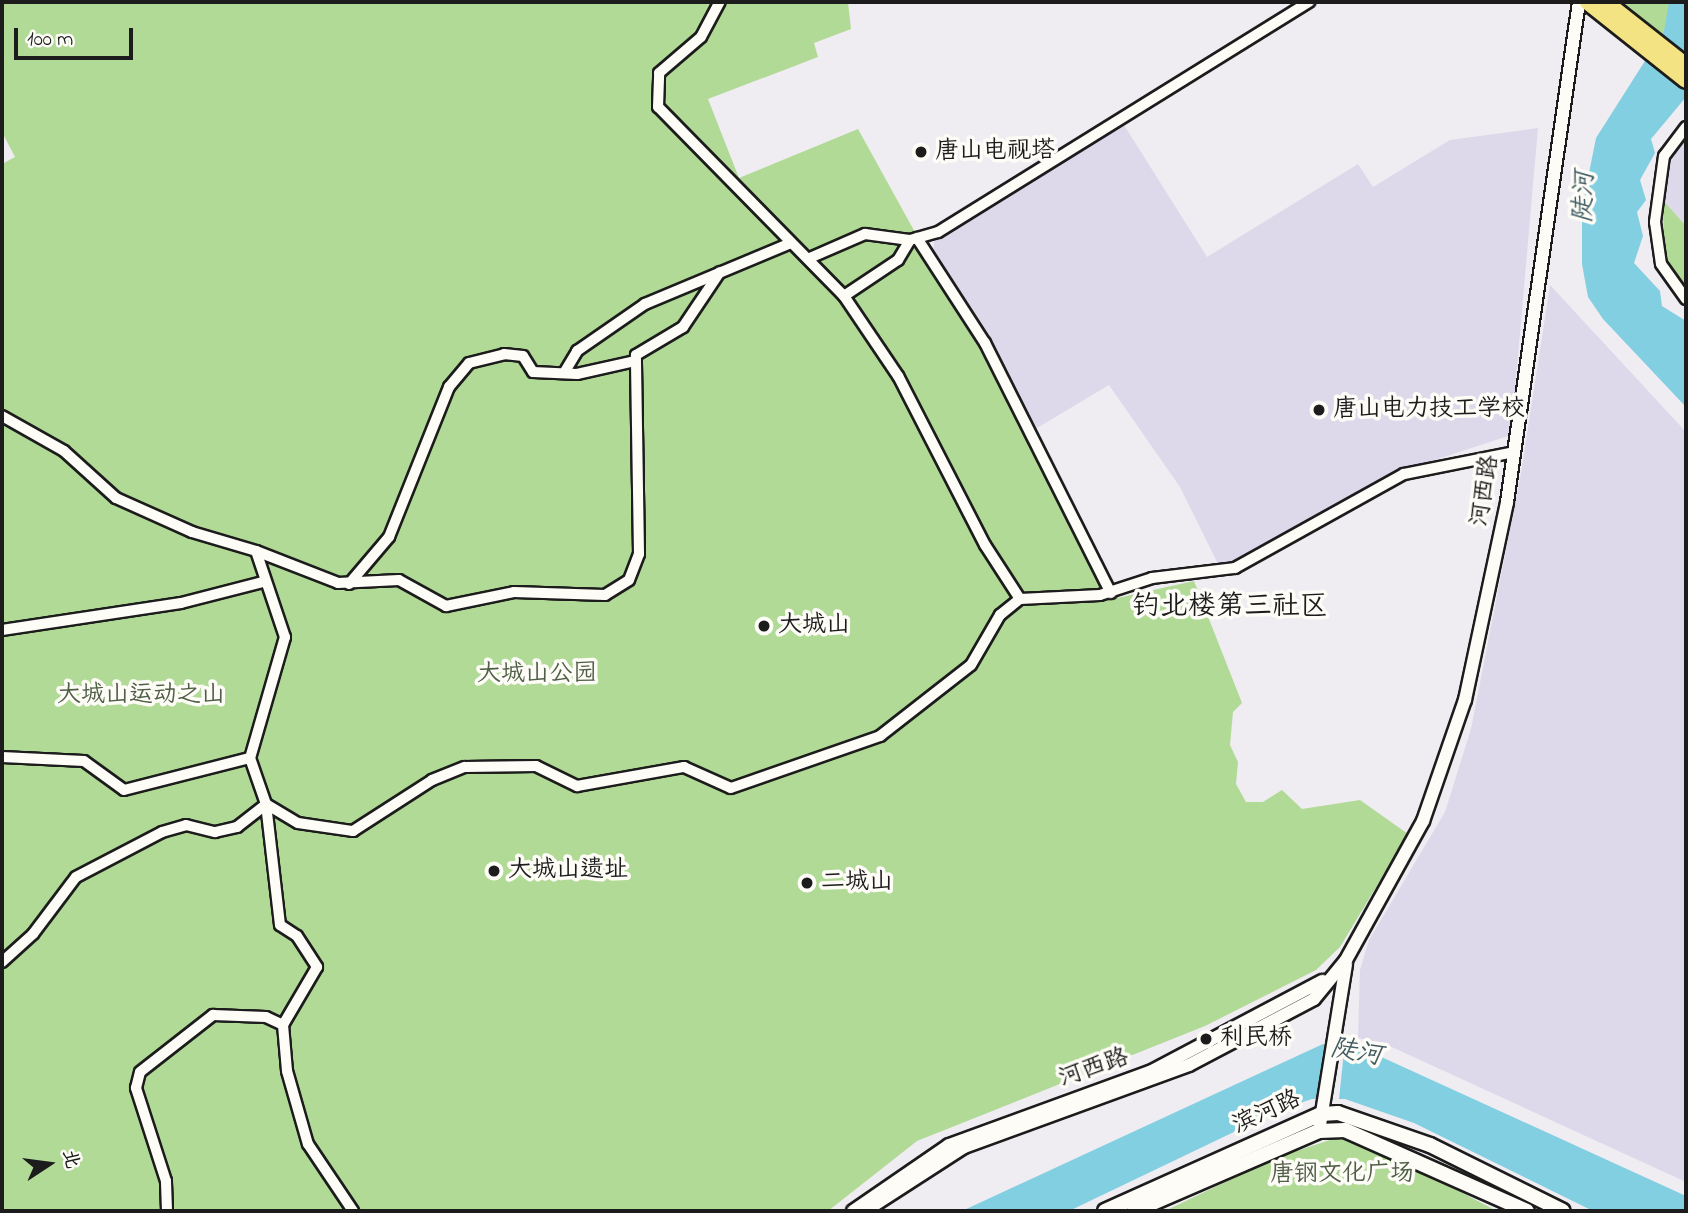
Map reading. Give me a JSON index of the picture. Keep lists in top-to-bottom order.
{
  "streets": {
    "main road": ["滨河路"],
    "street": ["河西路"]
  },
  "districts": ["钓北楼第三社区"],
  "water": ["陡河"],
  "parks": ["大城山公园", "大城山运动之山", "唐钢文化广场"],
  "places": [
    "唐山电视塔",
    "唐山电力技工学校",
    "大城山",
    "大城山遗址",
    "二城山",
    "利民桥"
  ],
  "scale_bar": "100 m",
  "north": "right"
}
